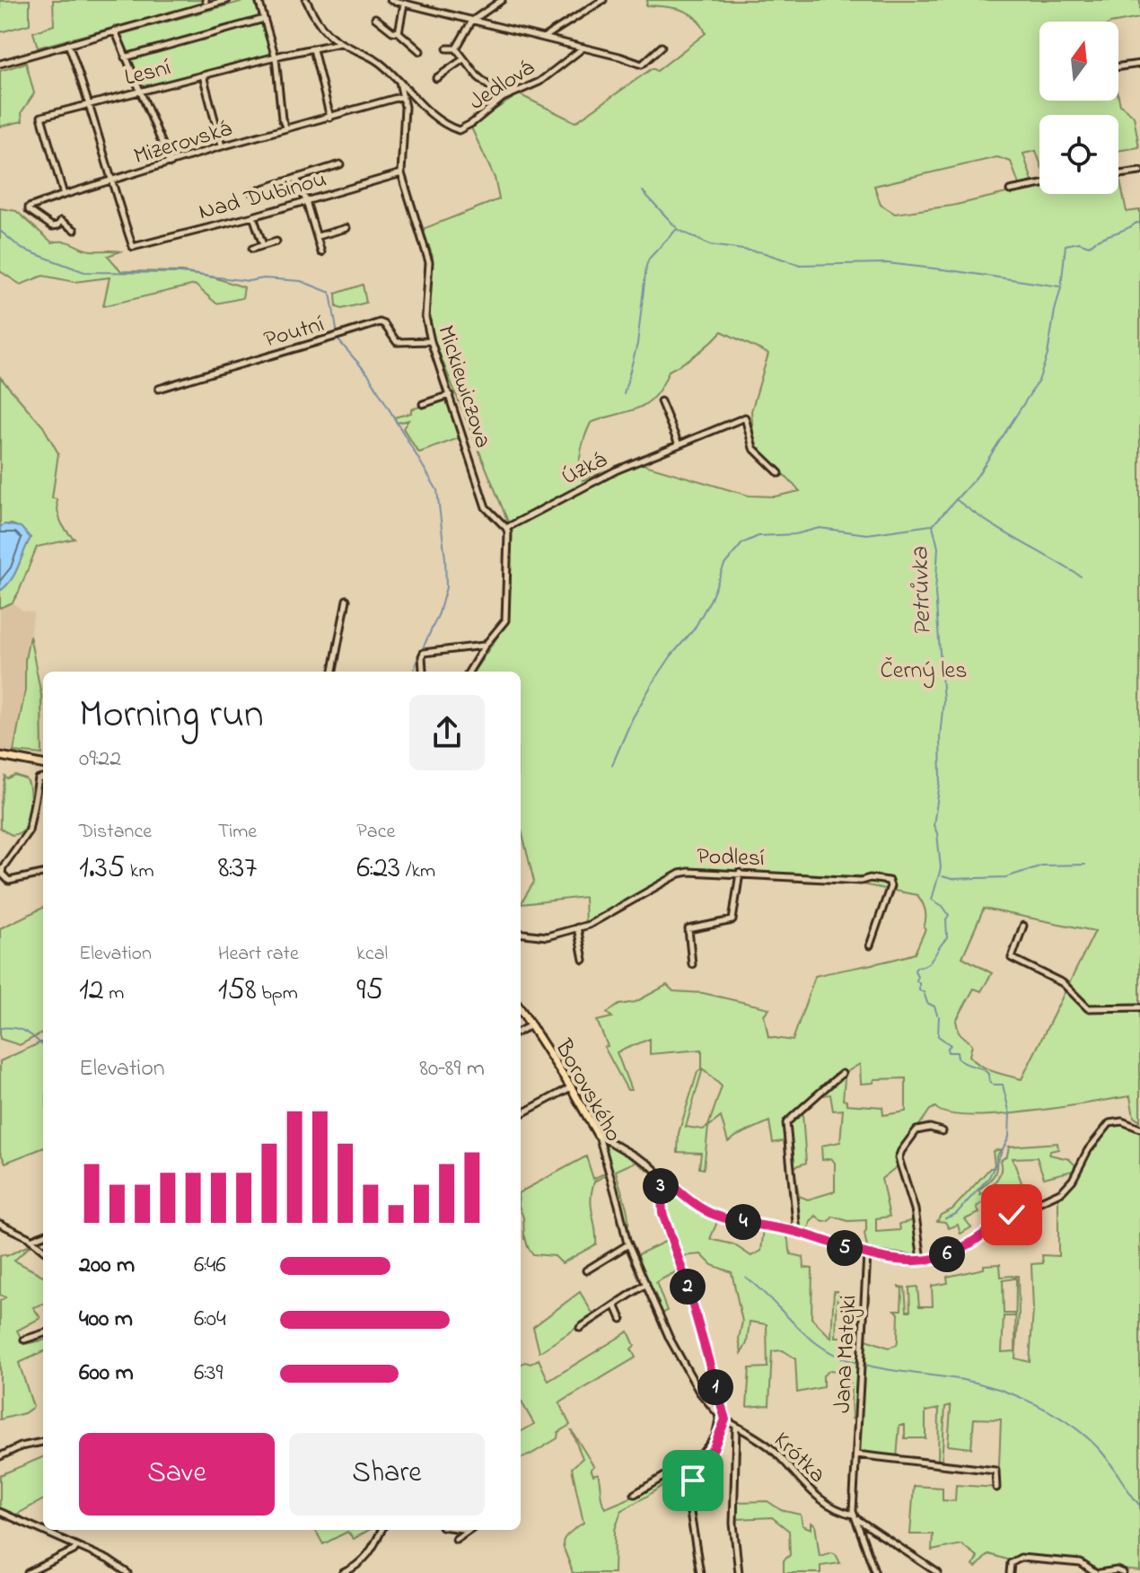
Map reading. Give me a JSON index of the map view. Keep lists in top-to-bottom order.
{
  "streets": {
    "main road": ["Borovského"],
    "street": [
      "Lesní",
      "Jedlová",
      "Mizerovská",
      "Nad Dubinou",
      "Poutní",
      "Mickiewiczova",
      "Úzká",
      "Podlesí",
      "Jana Matejki",
      "Krótka"
    ]
  },
  "crossings": [
    ["Lesní", "Mizerovská"],
    ["Jedlová", "Mickiewiczova"],
    ["Mizerovská", "Nad Dubinou"],
    ["Mizerovská", "Mickiewiczova"],
    ["Nad Dubinou", "Mickiewiczova"],
    ["Poutní", "Mickiewiczova"],
    ["Mickiewiczova", "Úzká"],
    ["Jana Matejki", "Krótka"]
  ],
  "water": ["Petrůvka"],
  "parks": ["Černý les"],
  "north": "top",
  "page": {
    "heading": ["Morning run", "09:22"],
    "stats": [
      ["Distance", "1.35 km"],
      ["Time", "8:37"],
      ["Pace", "6:23 /km"],
      ["Elevation", "12 m"],
      ["Heart rate", "158 bpm"],
      ["kcal", "95"]
    ],
    "chart": ["Elevation", "80–89 m"],
    "pins": [
      "3",
      "4",
      "5",
      "6",
      "2",
      "1"
    ],
    "list": [
      {
        "name": "200 m",
        "note": "6:46"
      },
      {
        "name": "400 m",
        "note": "6:04"
      },
      {
        "name": "600 m",
        "note": "6:39"
      }
    ],
    "buttons": ["Save", "Share"]
  }
}
